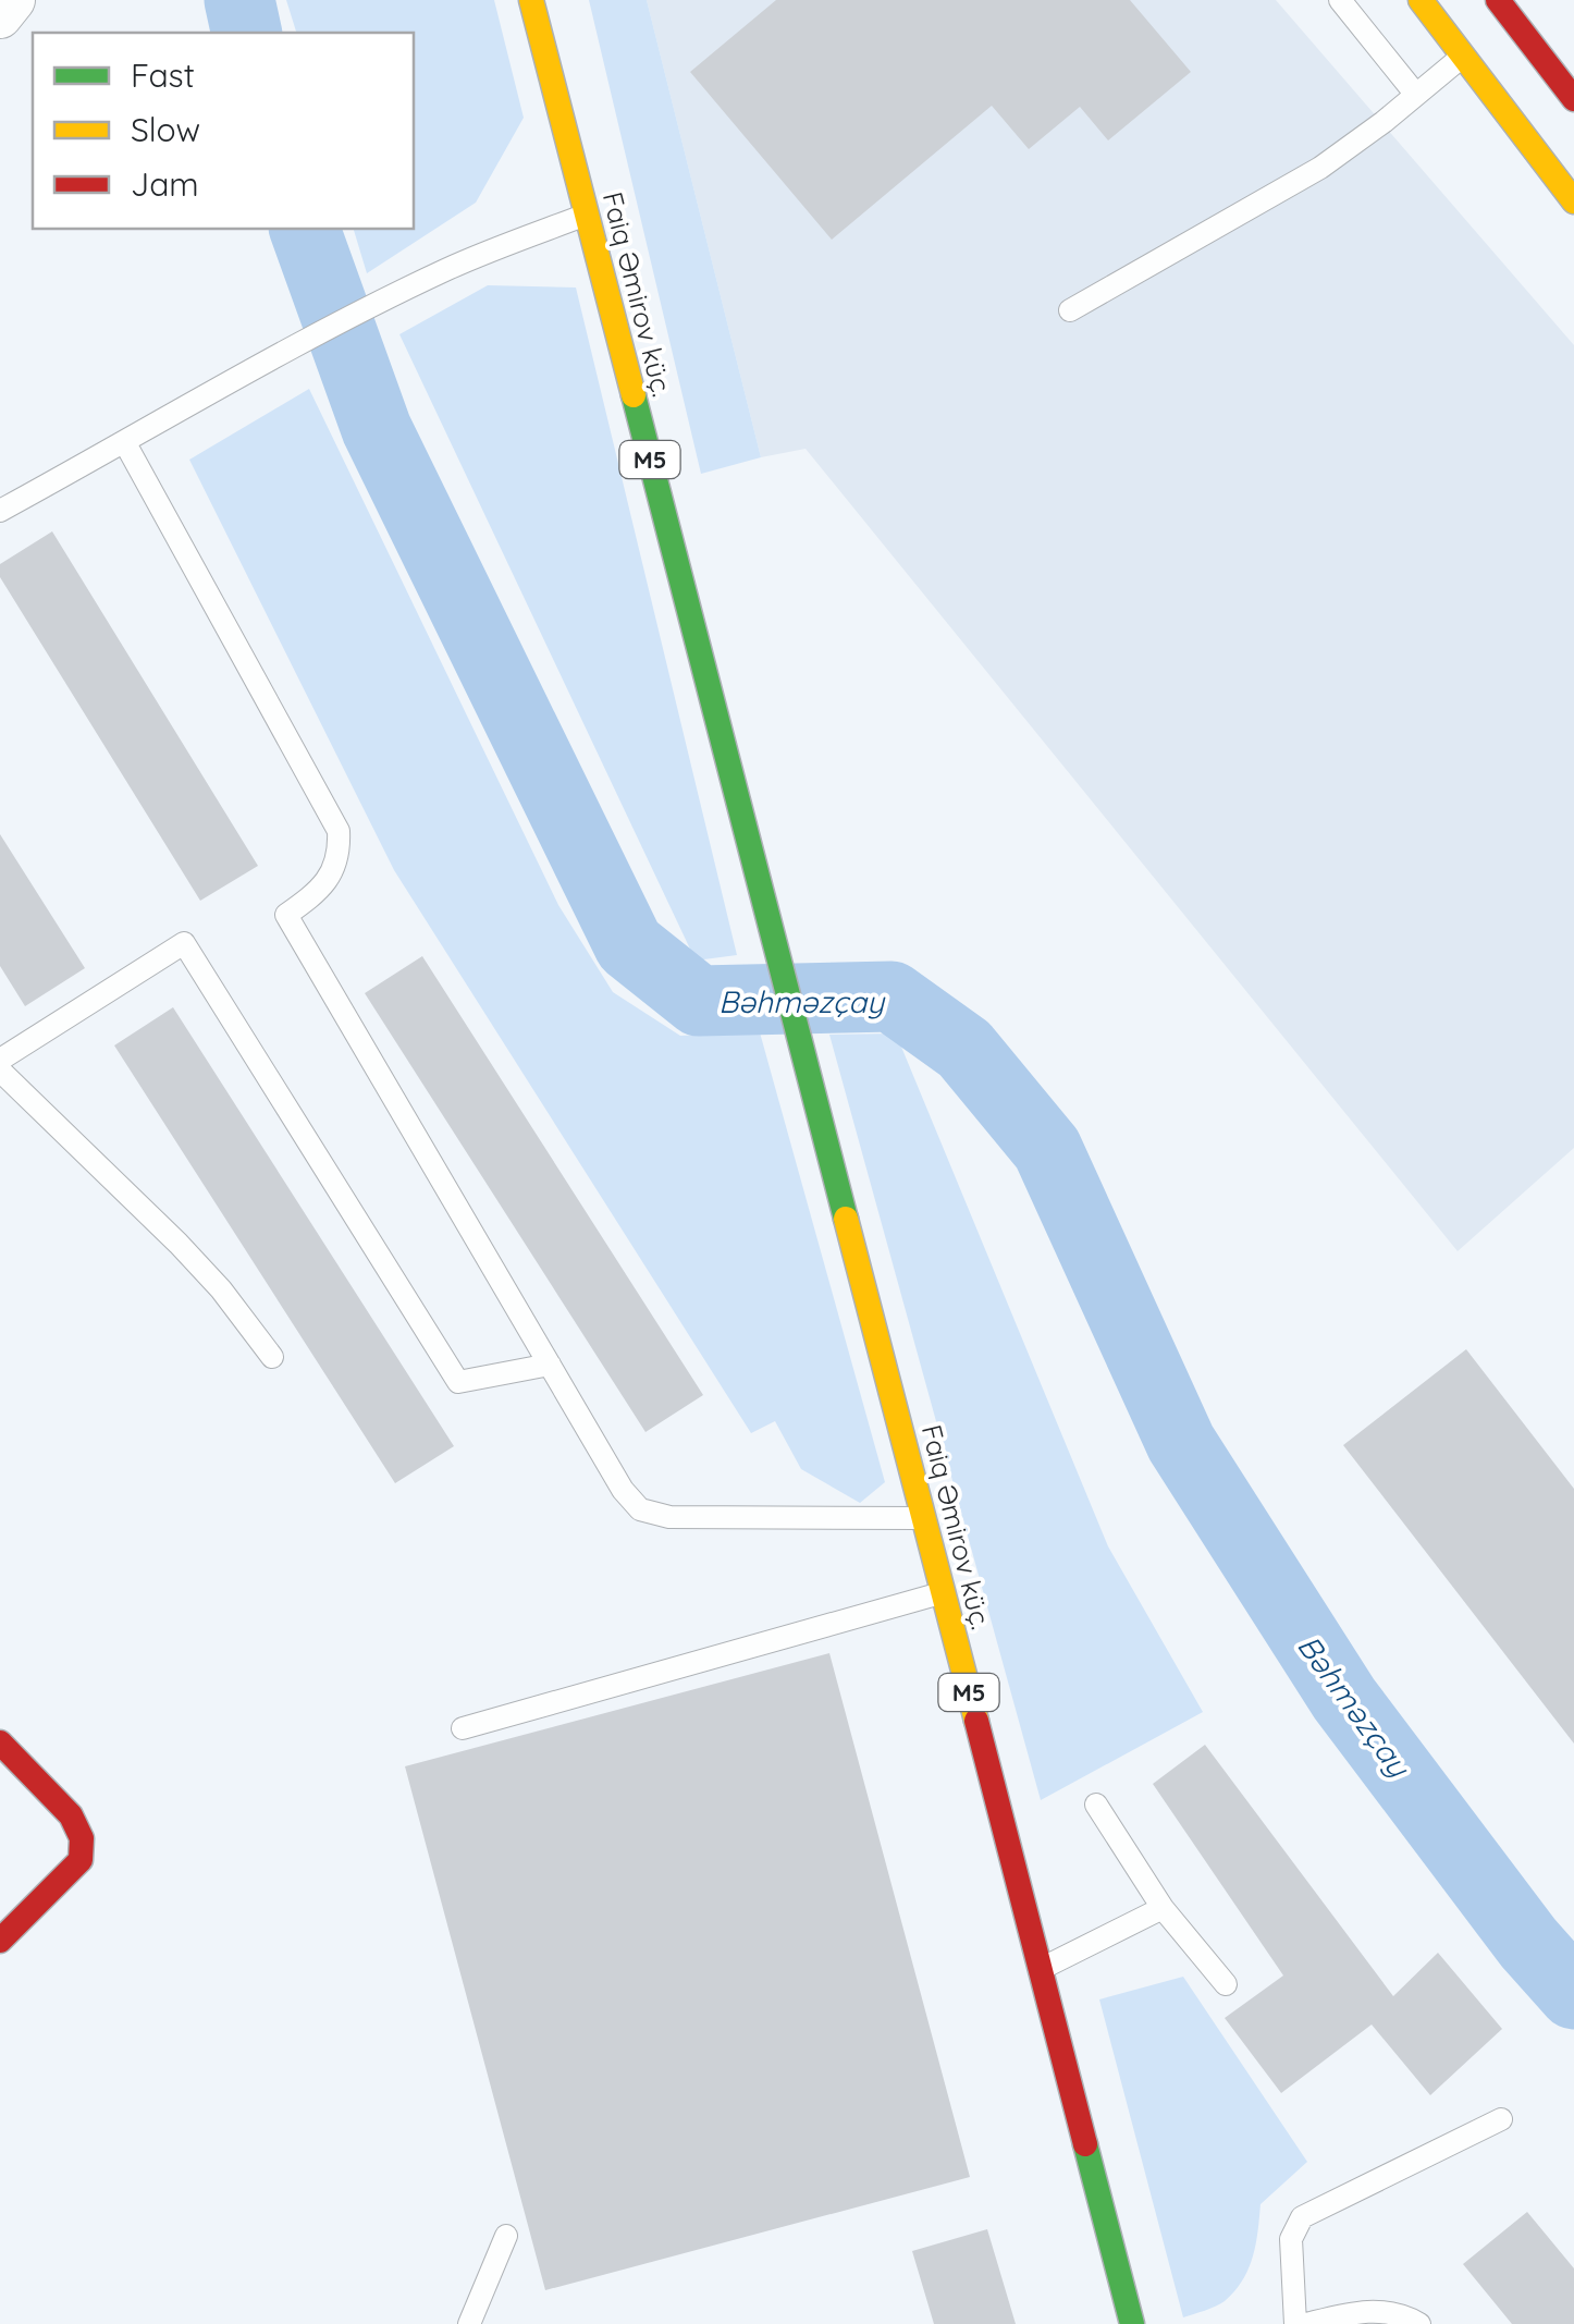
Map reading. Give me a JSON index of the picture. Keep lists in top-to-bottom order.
{
  "streets": {
    "main road": ["Faiq Əmirov küç.", "M5"]
  },
  "water": ["Bəhməzçay"],
  "legend": ["Fast", "Slow", "Jam"]
}
